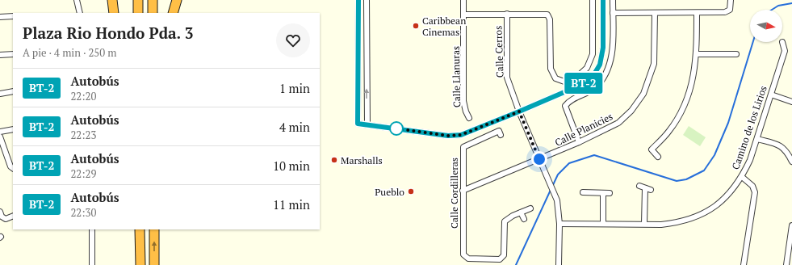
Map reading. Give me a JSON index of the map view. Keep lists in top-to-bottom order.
{
  "streets": {
    "street": [
      "Calle Cerros",
      "Calle Llanuras",
      "Camino de los Lirios",
      "Calle Planicies",
      "Calle Cordilleras"
    ]
  },
  "crossings": [
    ["Calle Cerros", "Camino de los Lirios"],
    ["Calle Cerros", "Calle Planicies"],
    ["Calle Planicies", "Calle Cordilleras"]
  ],
  "places": ["Caribbean Cinemas", "Marshalls", "Pueblo"],
  "lines": ["bus line BT-2"],
  "north": "right",
  "page": {
    "on_map": "BT-2",
    "heading": ["Plaza Rio Hondo Pda. 3", "A pie · 4 min · 250 m"],
    "list": [
      {
        "mark": "BT-2",
        "name": "Autobús",
        "note": "22:20",
        "value": "1 min"
      },
      {
        "mark": "BT-2",
        "name": "Autobús",
        "note": "22:23",
        "value": "4 min"
      },
      {
        "mark": "BT-2",
        "name": "Autobús",
        "note": "22:29",
        "value": "10 min"
      },
      {
        "mark": "BT-2",
        "name": "Autobús",
        "note": "22:30",
        "value": "11 min"
      }
    ]
  }
}
